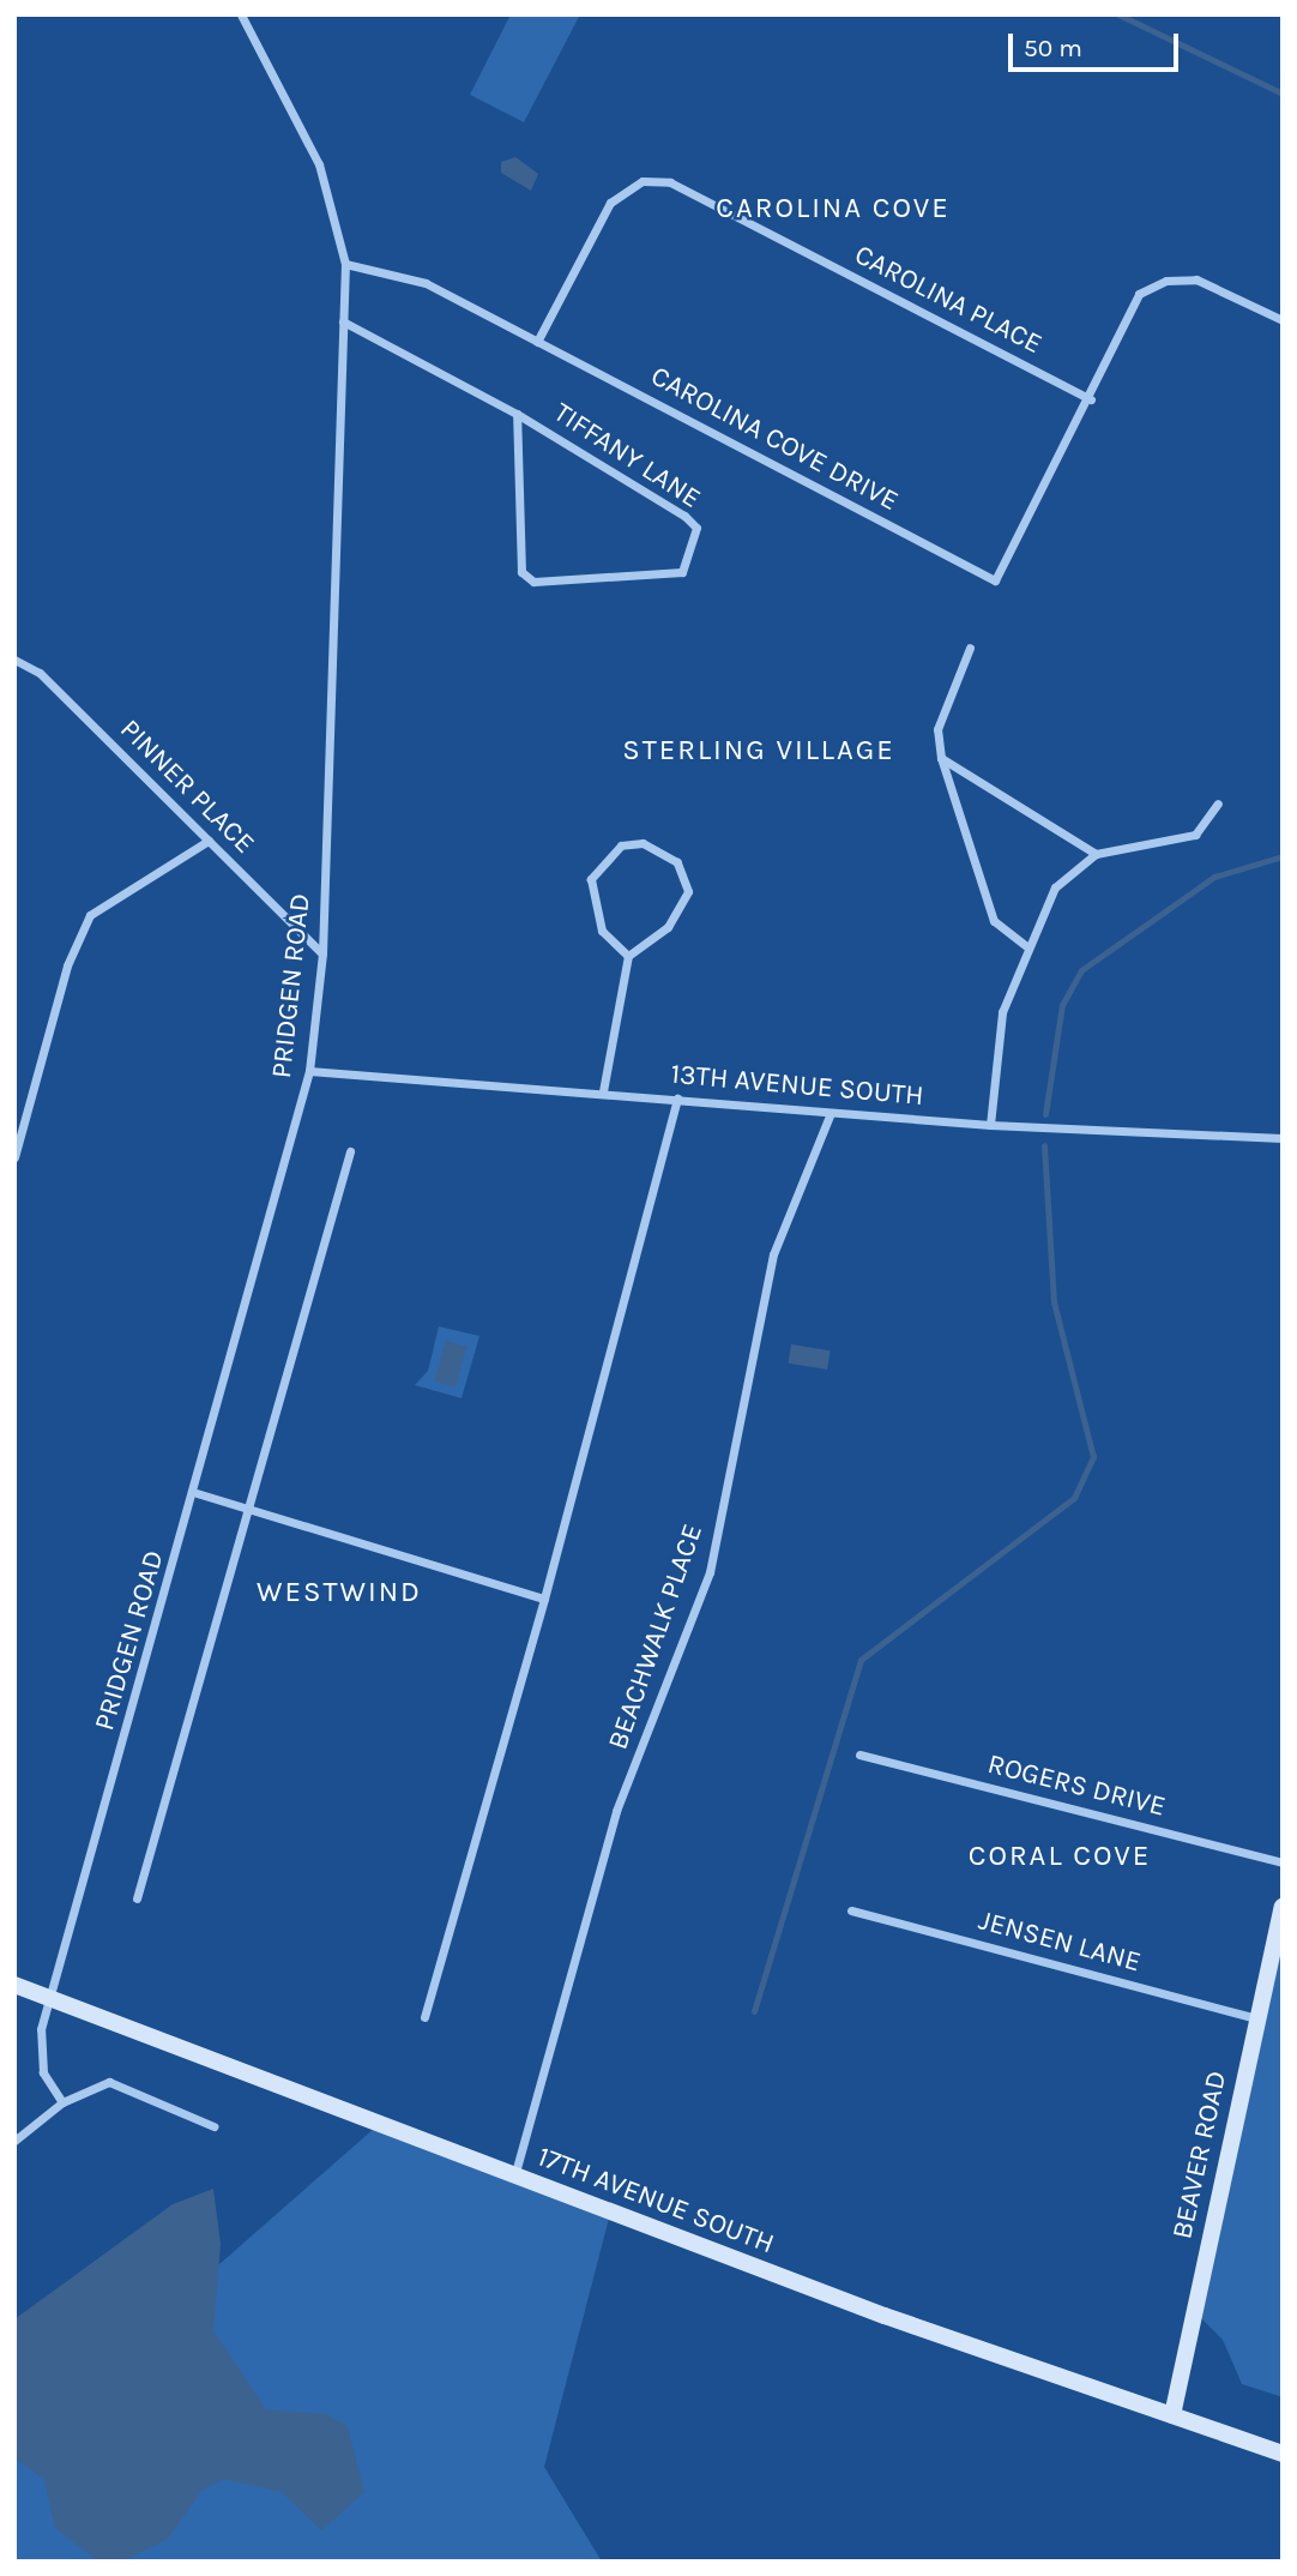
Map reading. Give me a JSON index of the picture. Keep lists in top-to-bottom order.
{
  "streets": {
    "street": [
      "CAROLINA PLACE",
      "CAROLINA COVE DRIVE",
      "TIFFANY LANE",
      "PINNER PLACE",
      "PRIDGEN ROAD",
      "13TH AVENUE SOUTH",
      "BEACHWALK PLACE",
      "ROGERS DRIVE",
      "JENSEN LANE",
      "BEAVER ROAD",
      "17TH AVENUE SOUTH"
    ]
  },
  "crossings": [
    ["CAROLINA PLACE", "CAROLINA COVE DRIVE"],
    ["CAROLINA COVE DRIVE", "PRIDGEN ROAD"],
    ["TIFFANY LANE", "PRIDGEN ROAD"],
    ["PINNER PLACE", "PRIDGEN ROAD"],
    ["PRIDGEN ROAD", "13TH AVENUE SOUTH"],
    ["PRIDGEN ROAD", "17TH AVENUE SOUTH"],
    ["13TH AVENUE SOUTH", "BEACHWALK PLACE"],
    ["BEACHWALK PLACE", "17TH AVENUE SOUTH"],
    ["JENSEN LANE", "BEAVER ROAD"],
    ["BEAVER ROAD", "17TH AVENUE SOUTH"]
  ],
  "districts": [
    "CAROLINA COVE",
    "STERLING VILLAGE",
    "WESTWIND",
    "CORAL COVE"
  ],
  "scale_bar": "50 m"
}
